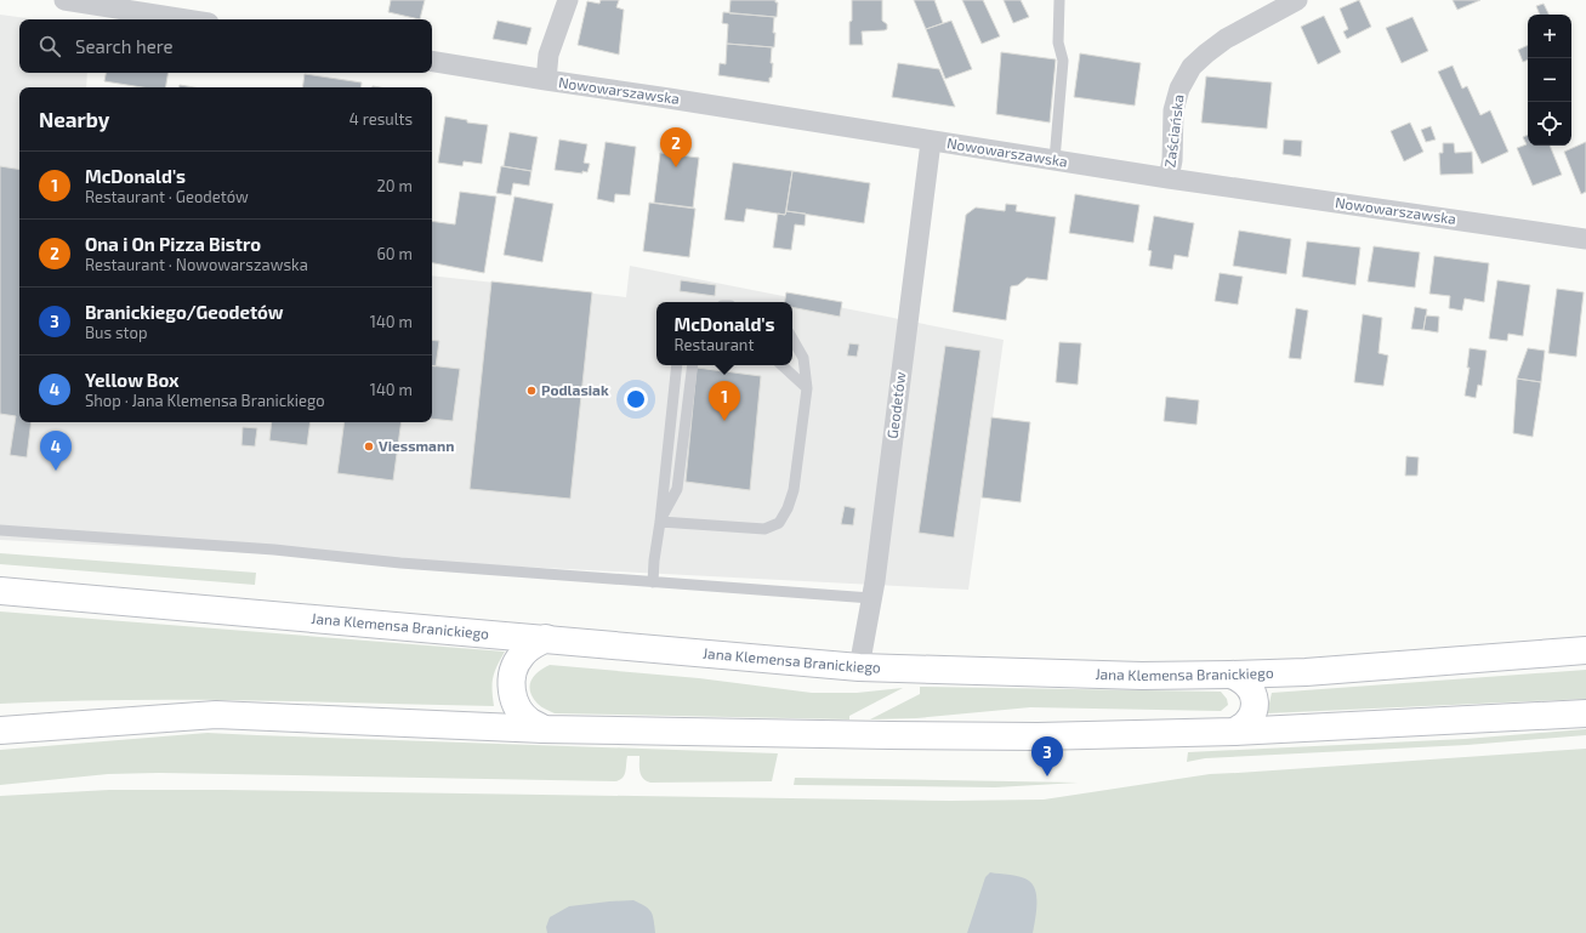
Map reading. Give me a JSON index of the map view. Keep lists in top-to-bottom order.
{
  "streets": {
    "main road": ["Jana Klemensa Branickiego"],
    "street": ["Nowowarszawska", "Zaściańska", "Geodetów"]
  },
  "crossings": [
    ["Nowowarszawska", "Zaściańska"],
    ["Nowowarszawska", "Geodetów"],
    ["Geodetów", "Jana Klemensa Branickiego"]
  ],
  "places": ["Podlasiak", "Viessmann"],
  "page": {
    "map_buttons": ["+", "−"],
    "search": "Search here",
    "heading": ["Nearby", "4 results"],
    "pins": [
      "2",
      "1",
      "4",
      "3"
    ],
    "list": [
      {
        "mark": "1",
        "name": "McDonald's",
        "note": "Restaurant · Geodetów",
        "value": "20 m"
      },
      {
        "mark": "2",
        "name": "Ona i On Pizza Bistro",
        "note": "Restaurant · Nowowarszawska",
        "value": "60 m"
      },
      {
        "mark": "3",
        "name": "Branickiego/Geodetów",
        "note": "Bus stop",
        "value": "140 m"
      },
      {
        "mark": "4",
        "name": "Yellow Box",
        "note": "Shop · Jana Klemensa Branickiego",
        "value": "140 m"
      }
    ],
    "popup": ["McDonald's", "Restaurant"]
  }
}
